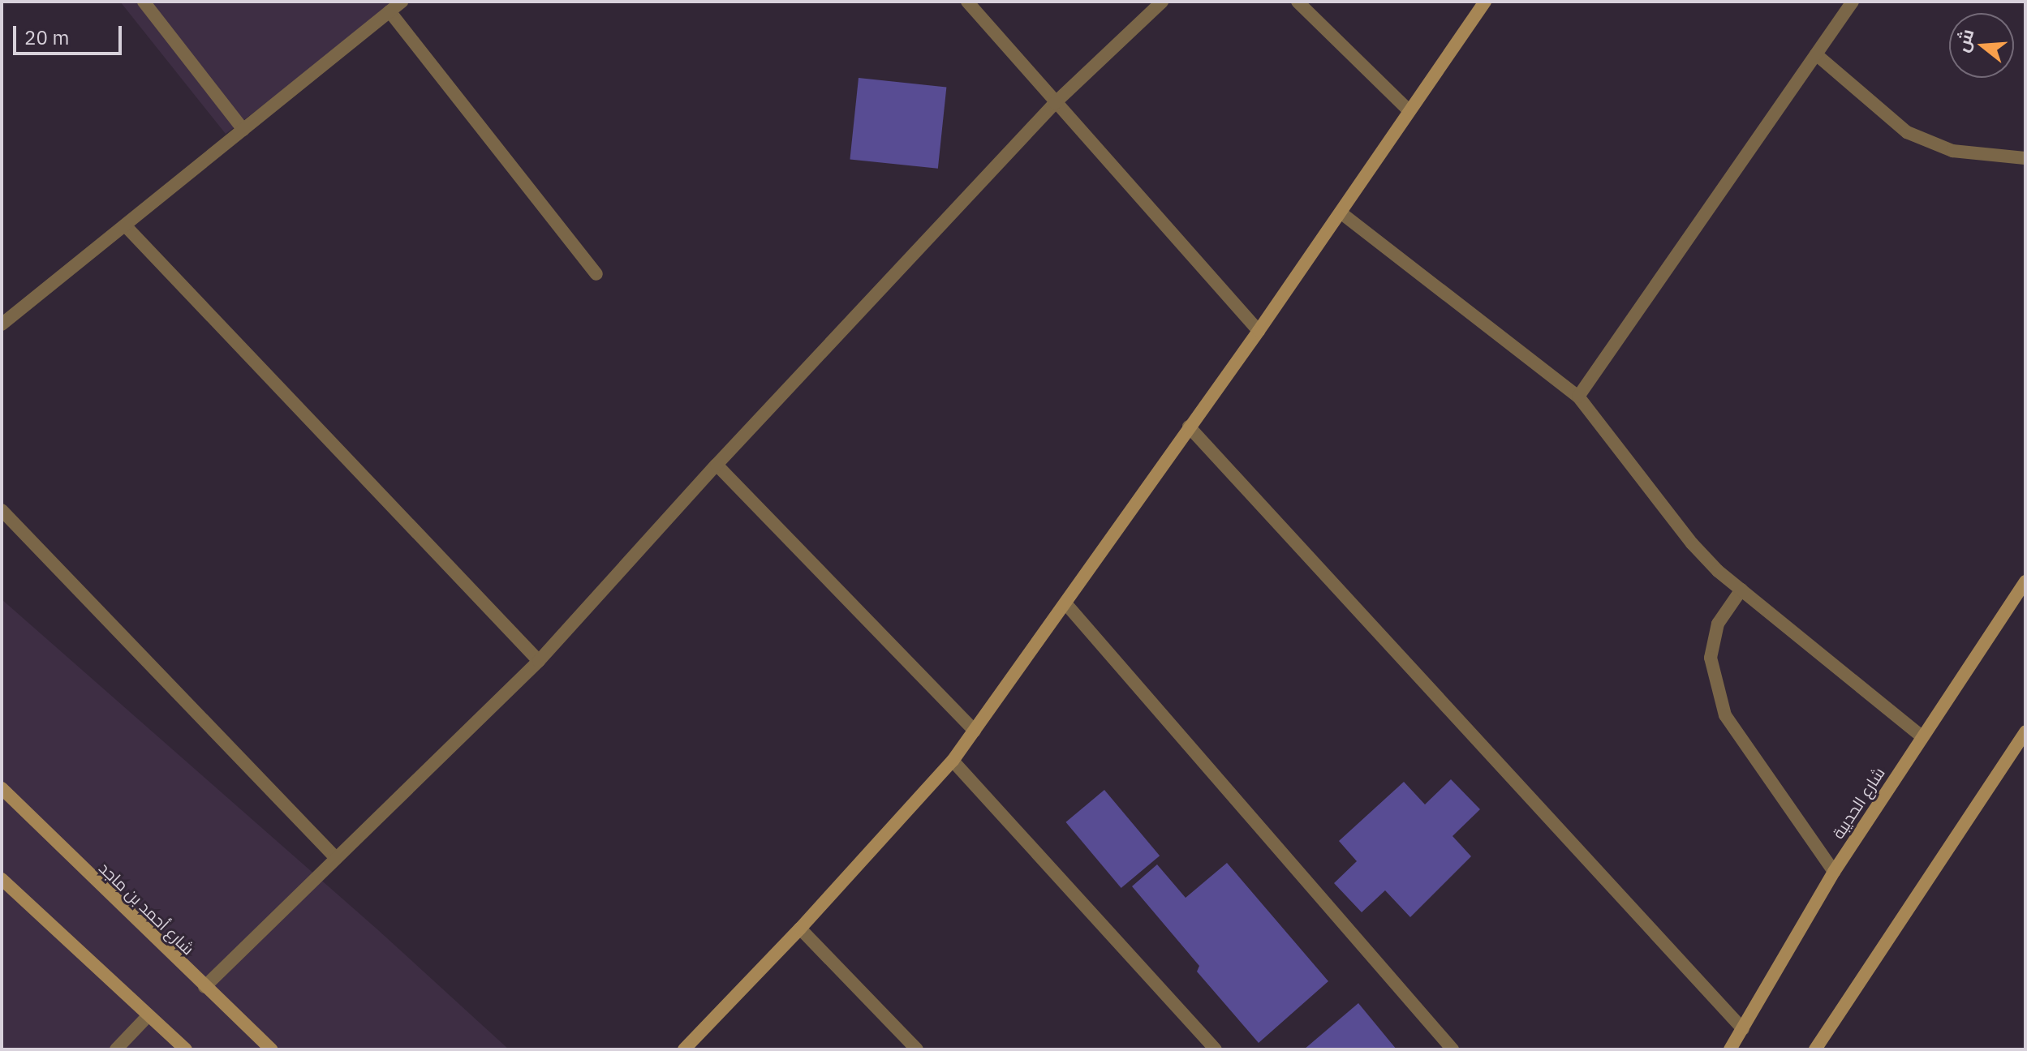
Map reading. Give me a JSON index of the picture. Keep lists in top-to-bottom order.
{
  "streets": {
    "main road": ["شارع الحديبة", "شارع أحمد بن ماجد"]
  },
  "scale_bar": "20 m",
  "north": "left"
}
